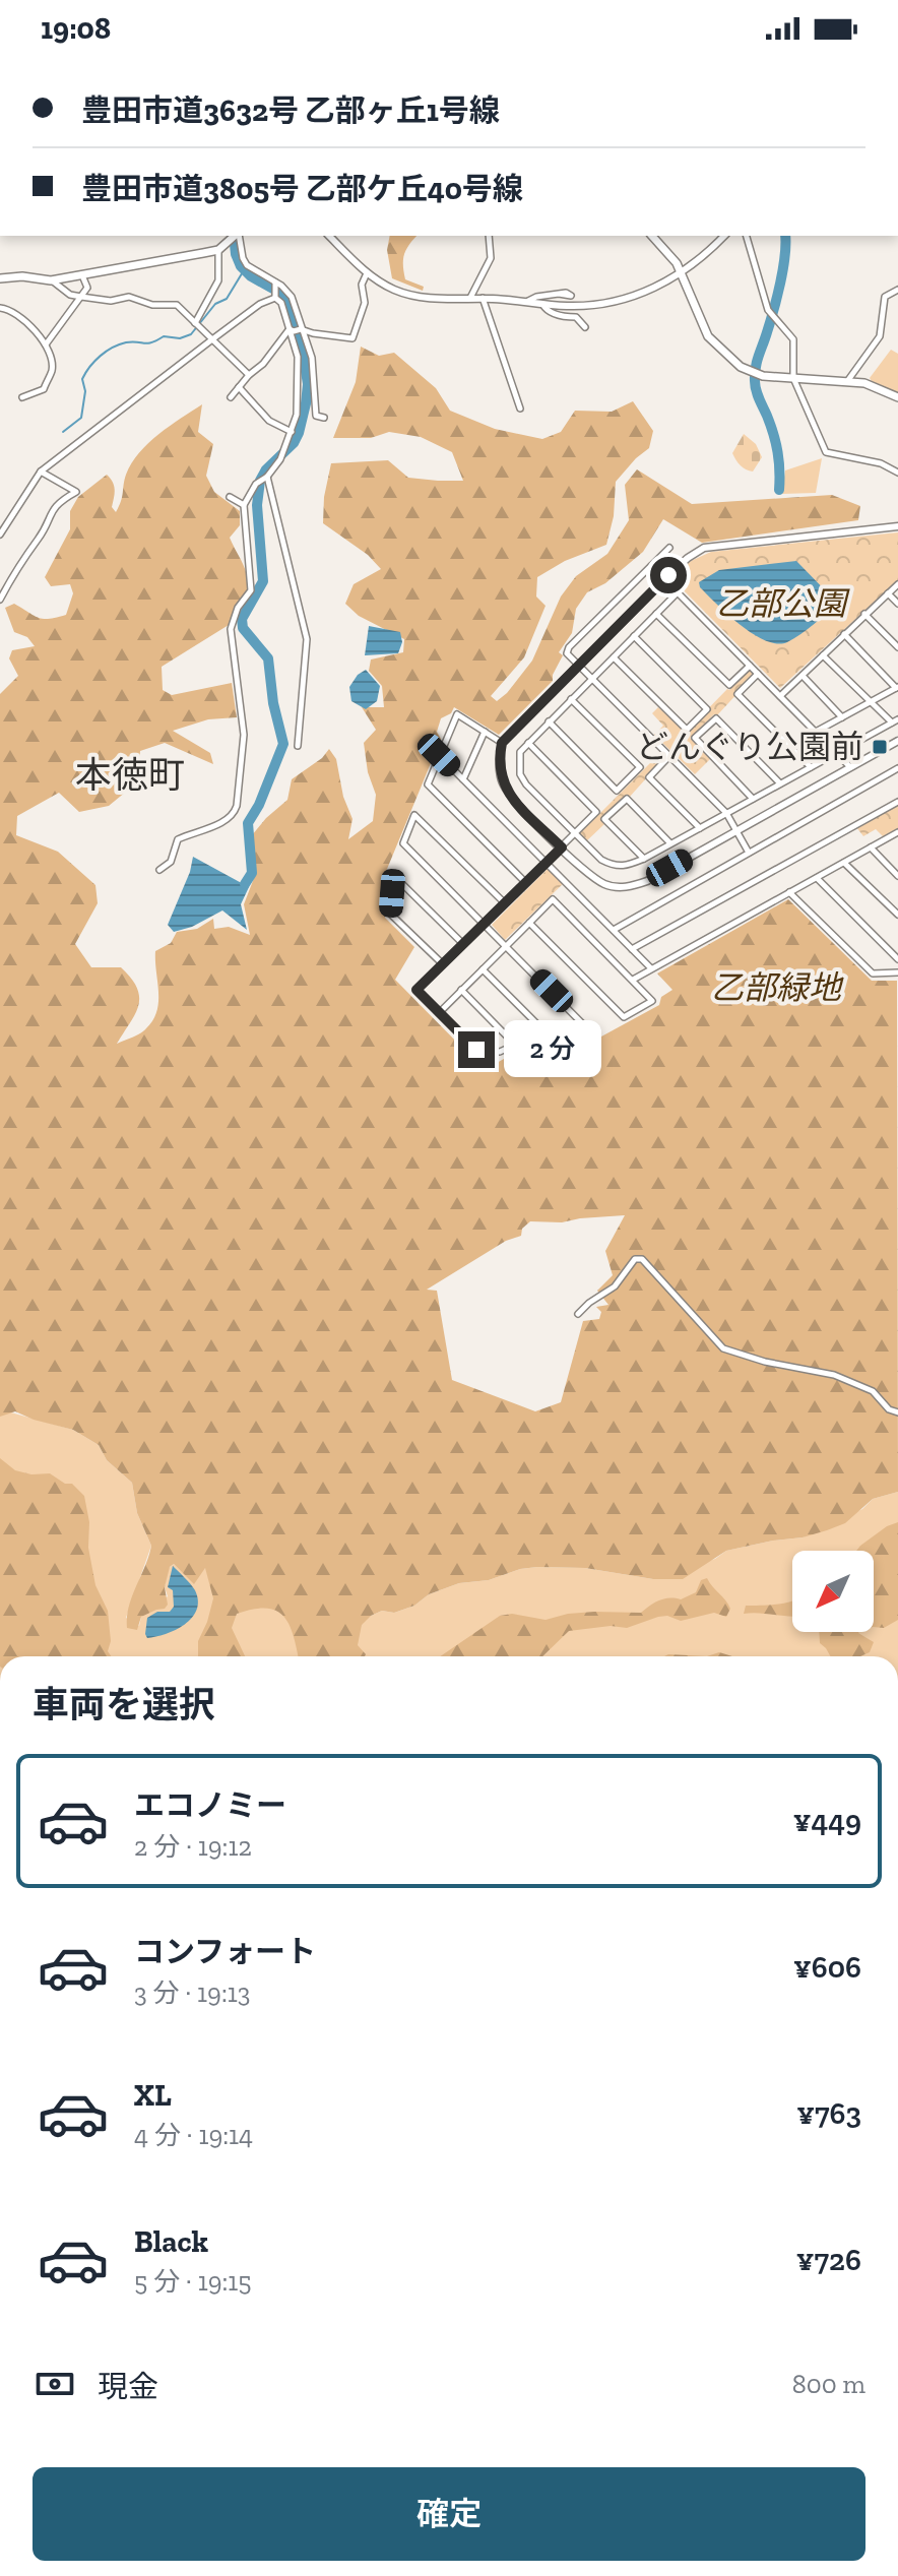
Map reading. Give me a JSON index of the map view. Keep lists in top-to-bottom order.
{
  "districts": ["本徳町"],
  "parks": ["乙部公園", "乙部緑地"],
  "places": {
    "transit": ["どんぐり公園前"]
  },
  "north": "bottom left",
  "page": {
    "status": "19:08",
    "banner": ["豊田市道3632号 乙部ヶ丘1号線", "豊田市道3805号 乙部ケ丘40号線"],
    "bubble": "2 分",
    "heading": "車両を選択",
    "list": [
      {
        "name": "エコノミー",
        "note": "2 分 · 19:12",
        "value": "¥449"
      },
      {
        "name": "コンフォート",
        "note": "3 分 · 19:13",
        "value": "¥606"
      },
      {
        "name": "XL",
        "note": "4 分 · 19:14",
        "value": "¥763"
      },
      {
        "name": "Black",
        "note": "5 分 · 19:15",
        "value": "¥726"
      }
    ],
    "pay": ["現金", "800 m"],
    "buttons": "確定"
  }
}
